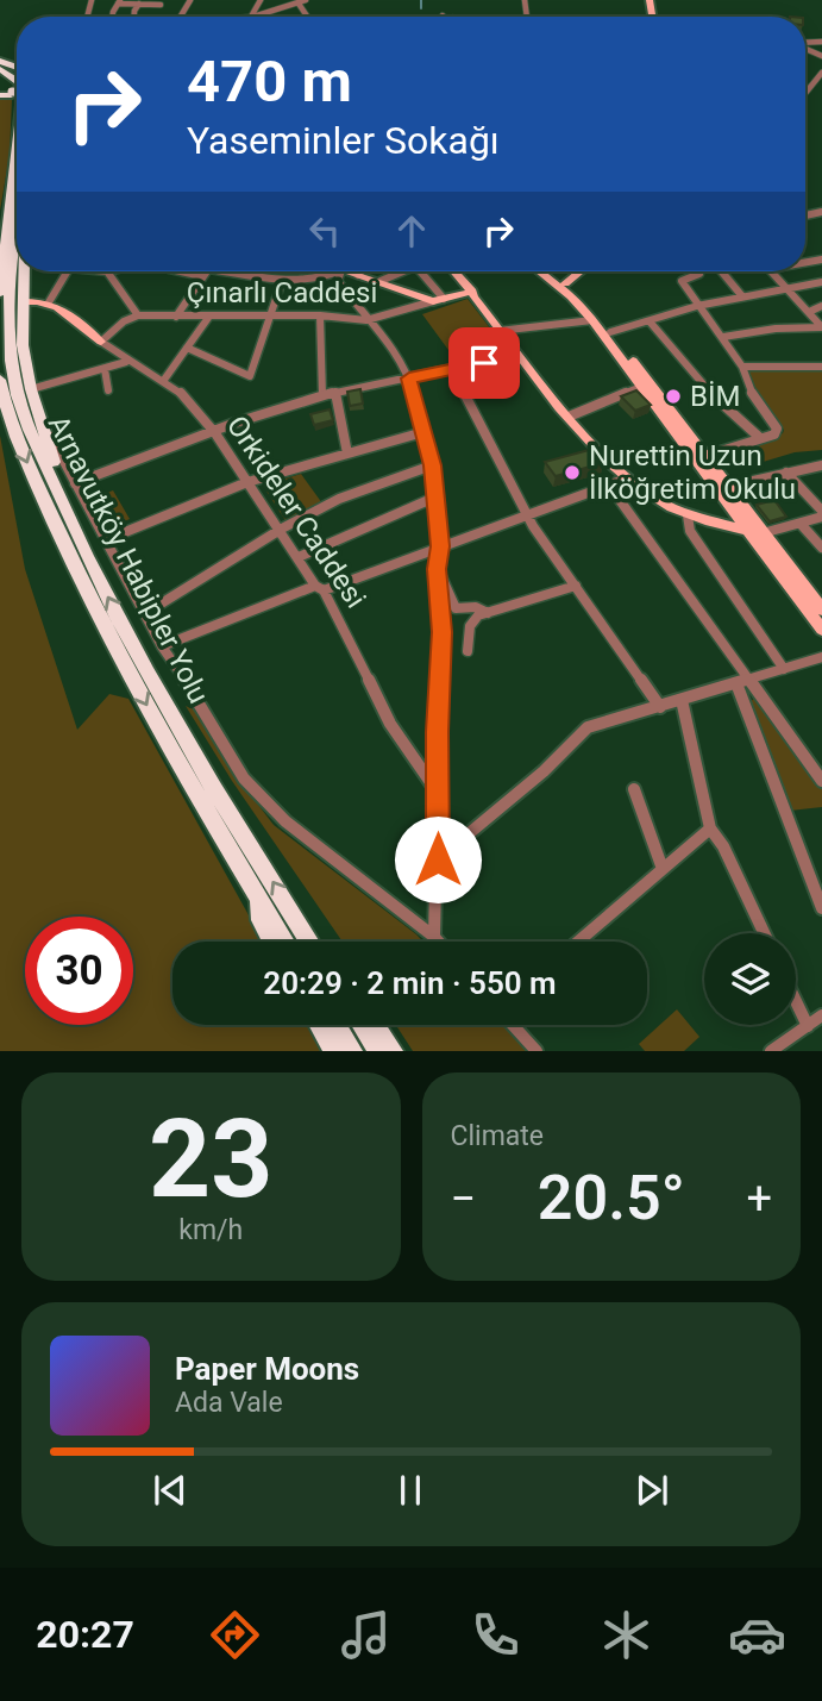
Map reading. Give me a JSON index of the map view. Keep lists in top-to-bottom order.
{
  "streets": {
    "highway": ["Arnavutköy Habipler Yolu"],
    "main road": ["Çınarlı Caddesi", "Orkideler Caddesi"]
  },
  "places": ["BİM", "Nurettin Uzun İlköğretim Okulu"],
  "page": {
    "turn": ["470 m", "Yaseminler Sokağı"],
    "limit": "30",
    "trip": "20:29 · 2 min · 550 m",
    "tile": [
      ["23", "km/h"],
      "Climate"
    ],
    "heat": ["−", "20.5°", "+"],
    "song": ["Paper Moons", "Ada Vale"],
    "tabs": "20:27"
  }
}
